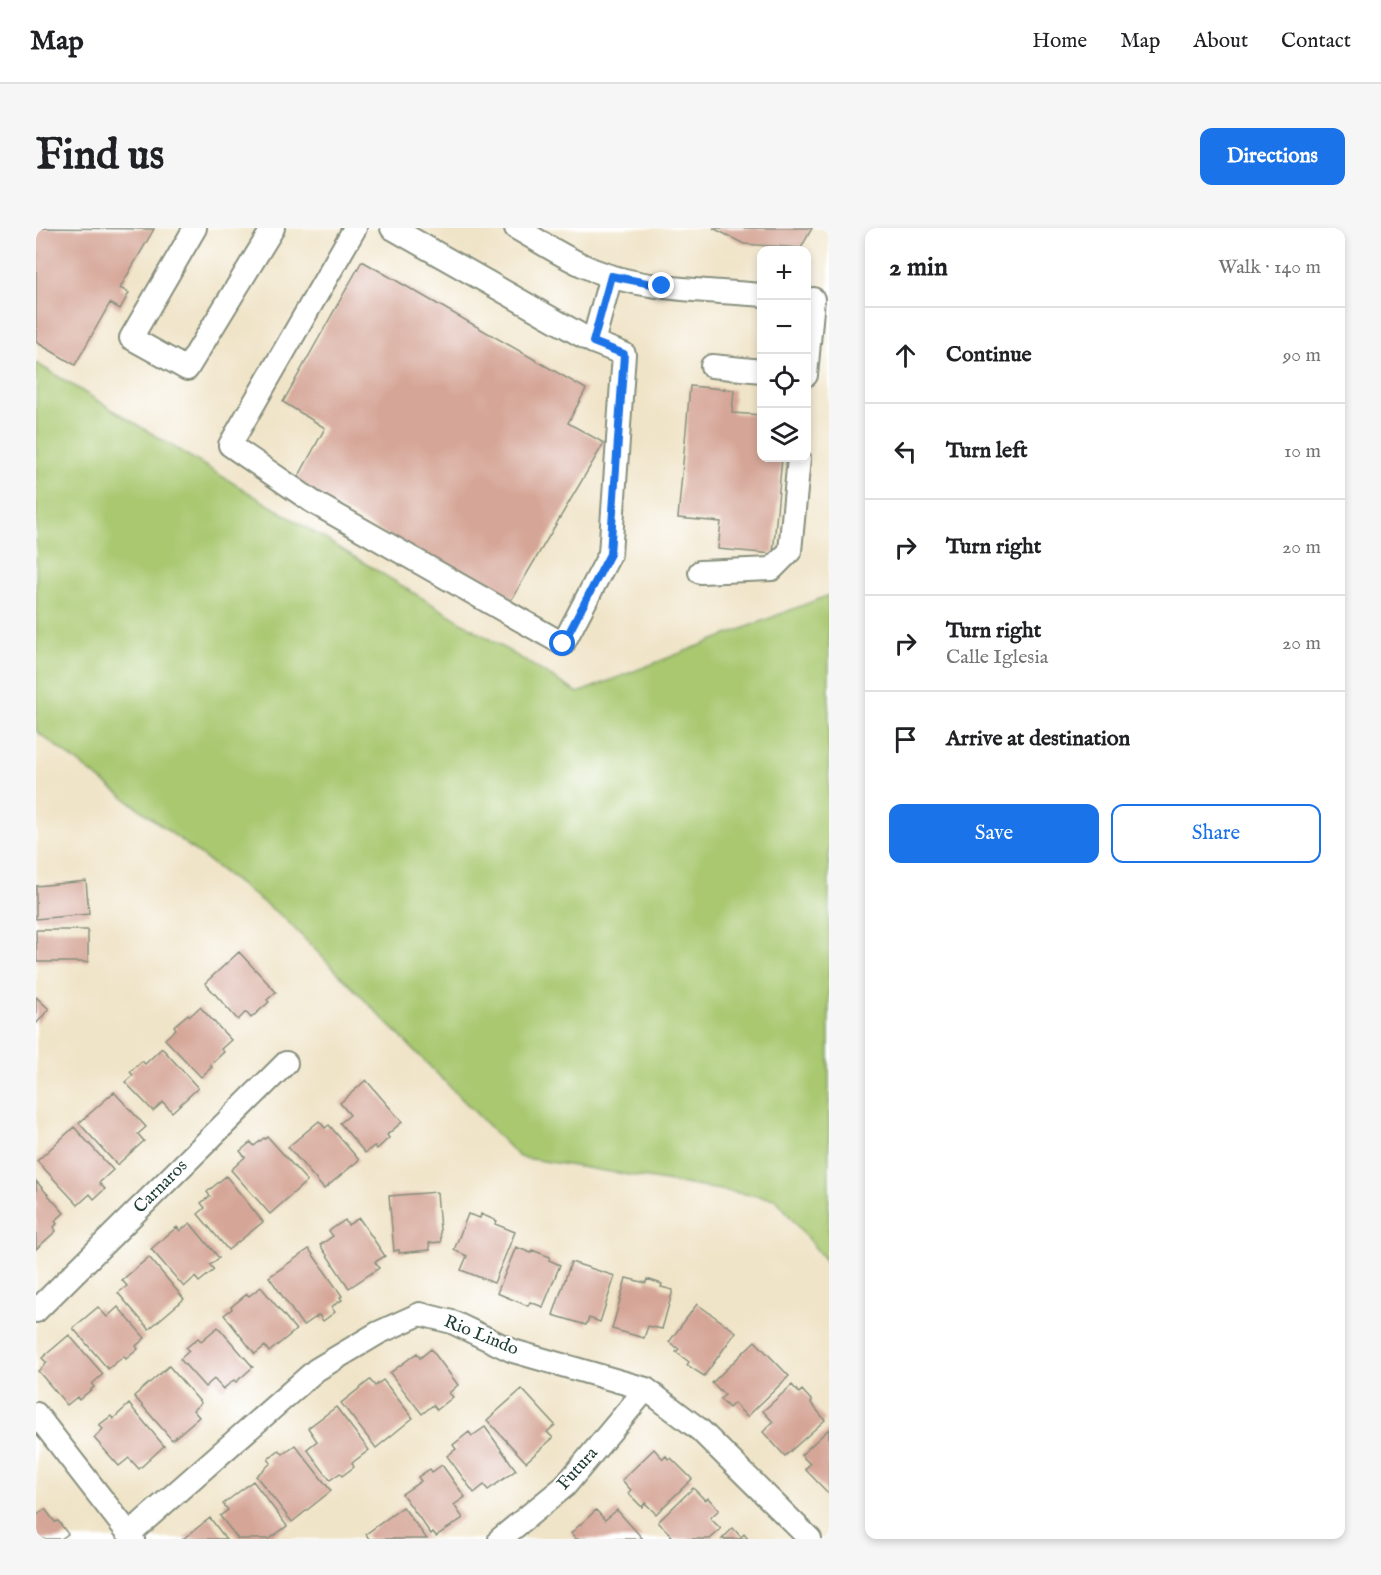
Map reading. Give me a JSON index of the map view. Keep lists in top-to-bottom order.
{
  "streets": {
    "street": ["Carnaros", "Rio Lindo", "Futura"]
  },
  "crossings": [
    ["Rio Lindo", "Futura"]
  ],
  "page": {
    "header": "Map",
    "nav": [
      "Home",
      "Map",
      "About",
      "Contact"
    ],
    "buttons": [
      "Directions",
      ["Save", "Share"]
    ],
    "title": "Find us",
    "heading": ["2 min", "Walk · 140 m"],
    "map_buttons": ["+", "−"],
    "list": [
      ["Continue", "90 m"],
      ["Turn left", "10 m"],
      ["Turn right", "20 m"],
      ["Turn right", "Calle Iglesia", "20 m"],
      "Arrive at destination"
    ]
  }
}
